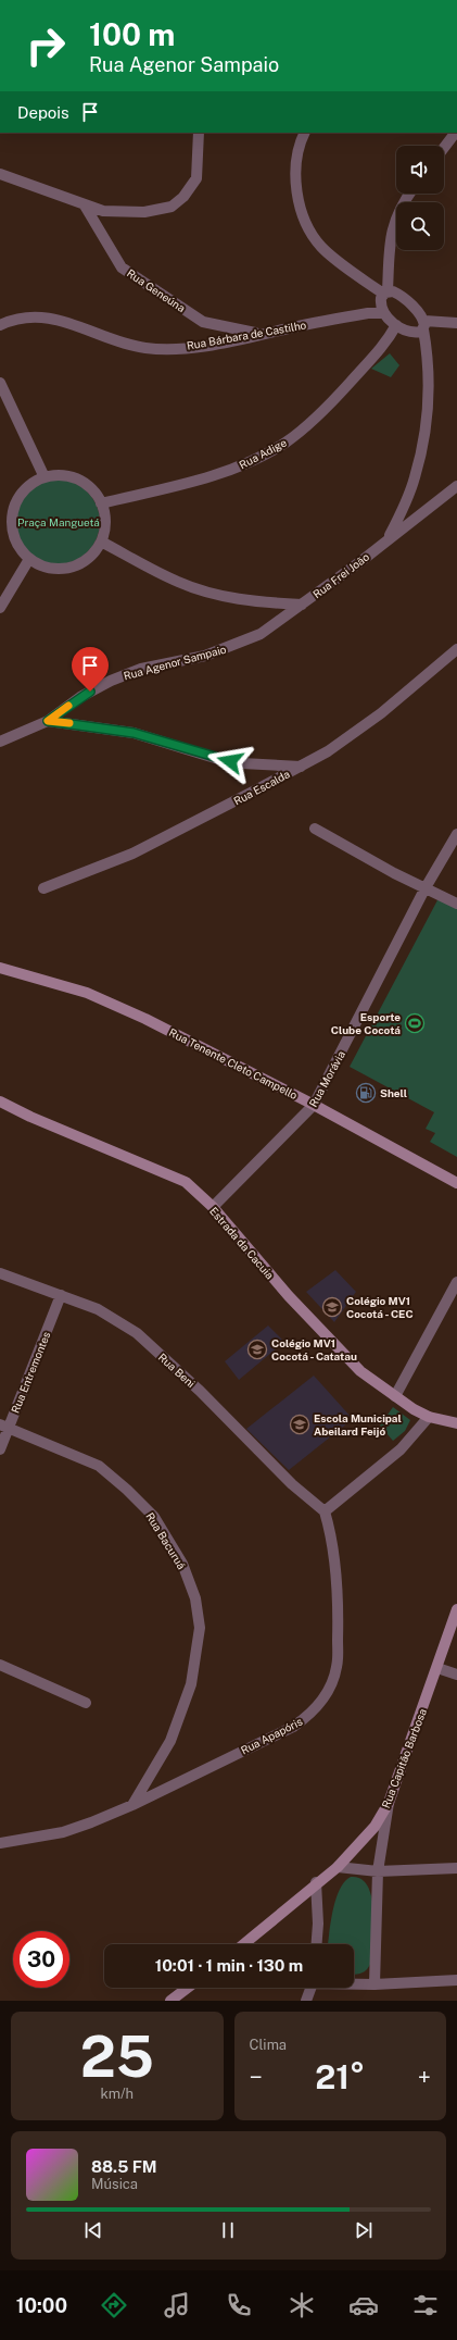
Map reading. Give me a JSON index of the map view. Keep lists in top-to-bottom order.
{
  "streets": {
    "main road": ["Rua Tenente Cleto Campello", "Estrada da Cacuia", "Rua Capitão Barbosa"],
    "street": [
      "Rua Geneúna",
      "Rua Bárbara de Castilho",
      "Rua Adige",
      "Rua Frei João",
      "Rua Agenor Sampaio",
      "Rua Escalda",
      "Rua Morávia",
      "Rua Beni",
      "Rua Entremontes",
      "Rua Bacuruá",
      "Rua Apapóris"
    ]
  },
  "crossings": [
    ["Rua Geneúna", "Rua Bárbara de Castilho"],
    ["Rua Adige", "Rua Frei João"],
    ["Rua Frei João", "Rua Agenor Sampaio"],
    ["Rua Tenente Cleto Campello", "Rua Morávia"],
    ["Rua Morávia", "Estrada da Cacuia"],
    ["Rua Beni", "Rua Entremontes"],
    ["Rua Beni", "Rua Apapóris"],
    ["Rua Entremontes", "Rua Bacuruá"],
    ["Rua Bacuruá", "Rua Apapóris"]
  ],
  "parks": ["Praça Manguetá"],
  "places": {
    "sports": ["Esporte Clube Cocotá"],
    "fuel station": ["Shell"],
    "school or university": ["Colégio MV1 Cocotá - CEC", "Colégio MV1 Cocotá - Catatau", "Escola Municipal Abeilard Feijó"]
  },
  "page": {
    "turn": ["100 m", "Rua Agenor Sampaio"],
    "then": "Depois",
    "limit": "30",
    "trip": "10:01 · 1 min · 130 m",
    "tile": [
      ["25", "km/h"],
      "Clima"
    ],
    "heat": ["−", "21°", "+"],
    "song": ["88.5 FM", "Música"],
    "tabs": "10:00"
  }
}
